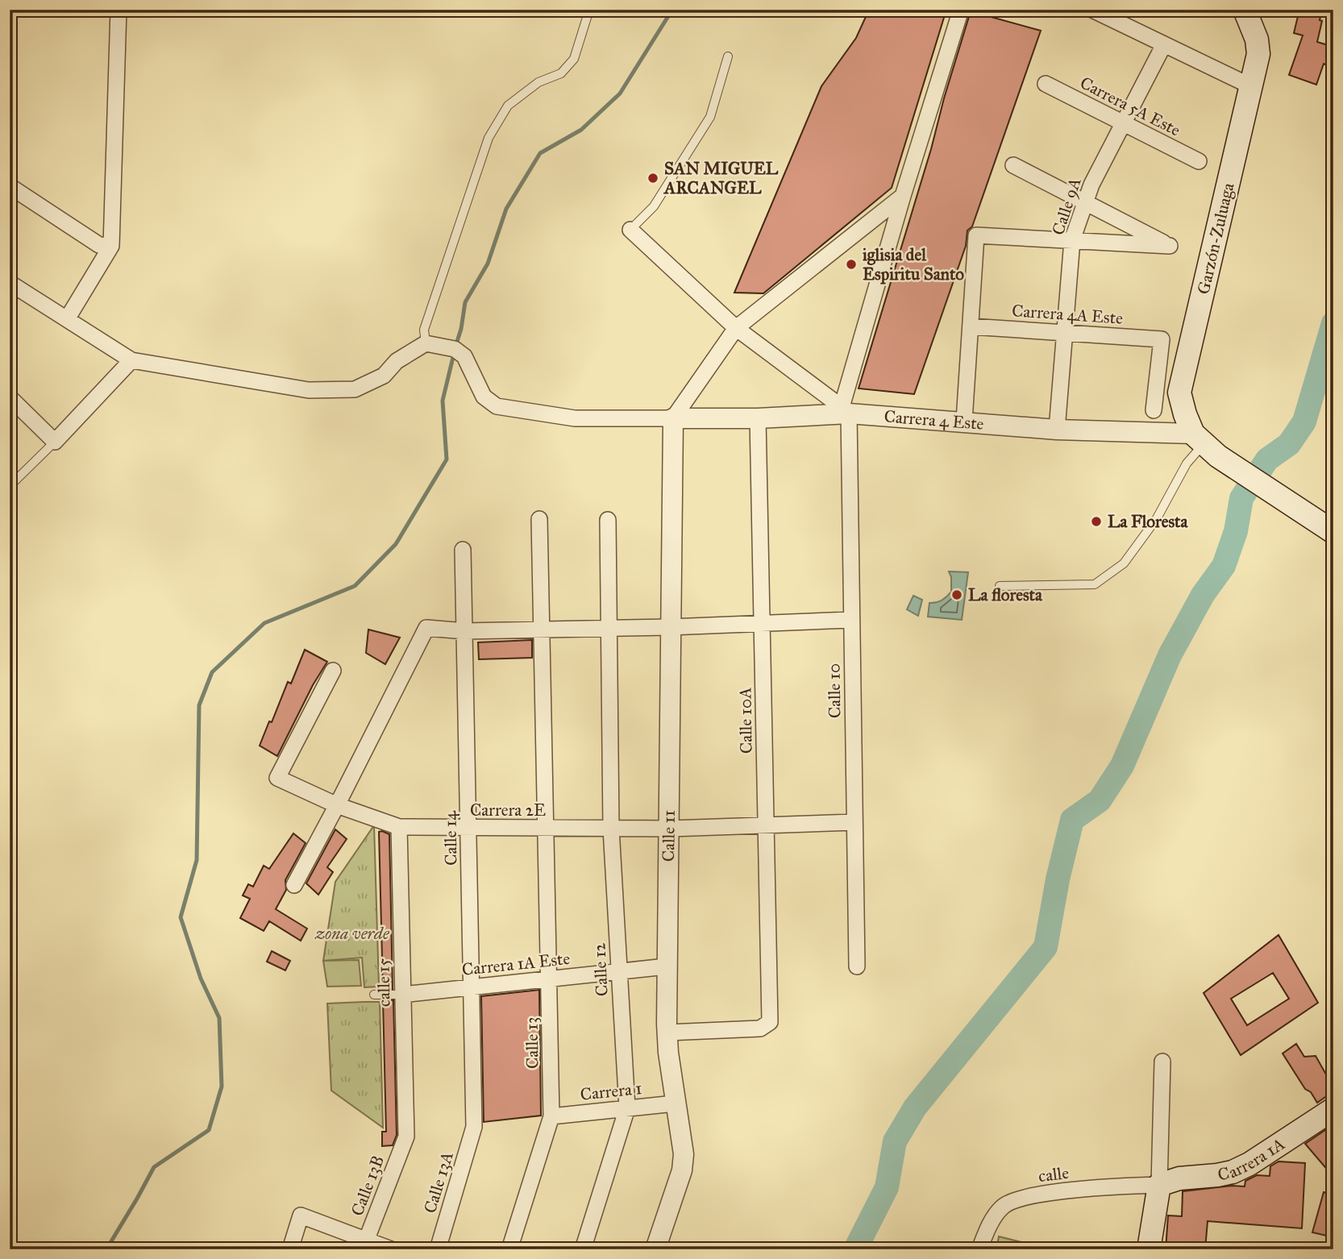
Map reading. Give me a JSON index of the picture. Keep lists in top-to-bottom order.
{
  "streets": {
    "main road": ["Garzón-Zuluaga", "Carrera 1A"],
    "street": [
      "Carrera 5A Este",
      "Calle 9A",
      "Carrera 4A Este",
      "Carrera 4 Este",
      "Calle 10",
      "Calle 10A",
      "Carrera 2E",
      "Calle 11",
      "Calle 14",
      "Carrera 1A Este",
      "Calle 12",
      "calle 15",
      "Calle 13",
      "Carrera 1",
      "calle",
      "Calle 13A",
      "Calle 13B"
    ]
  },
  "crossings": [
    ["Carrera 5A Este", "Calle 9A"],
    ["Calle 9A", "Carrera 4A Este"],
    ["Calle 9A", "Carrera 4 Este"],
    ["Garzón-Zuluaga", "Carrera 4 Este"],
    ["Carrera 4 Este", "Calle 10"],
    ["Carrera 4 Este", "Calle 10A"],
    ["Carrera 4 Este", "Calle 11"],
    ["Calle 10", "Carrera 2E"],
    ["Calle 10A", "Carrera 2E"],
    ["Calle 10A", "Calle 11"],
    ["Carrera 2E", "Calle 11"],
    ["Carrera 2E", "Calle 14"],
    ["Carrera 2E", "Calle 12"],
    ["Carrera 2E", "calle 15"],
    ["Carrera 2E", "Calle 13"],
    ["Calle 11", "Carrera 1A Este"],
    ["Calle 11", "Carrera 1"],
    ["Calle 14", "Carrera 1A Este"],
    ["Calle 14", "Calle 13A"],
    ["Carrera 1A Este", "Calle 12"],
    ["Carrera 1A Este", "calle 15"],
    ["Carrera 1A Este", "Calle 13"],
    ["Calle 12", "Carrera 1"],
    ["calle 15", "Calle 13B"],
    ["Calle 13", "Carrera 1"],
    ["Carrera 1A", "calle"]
  ],
  "parks": ["zona verde"],
  "places": [
    "SAN MIGUEL ARCANGEL",
    "iglisia del Espiritu Santo",
    "La Floresta",
    "La floresta"
  ]
}
